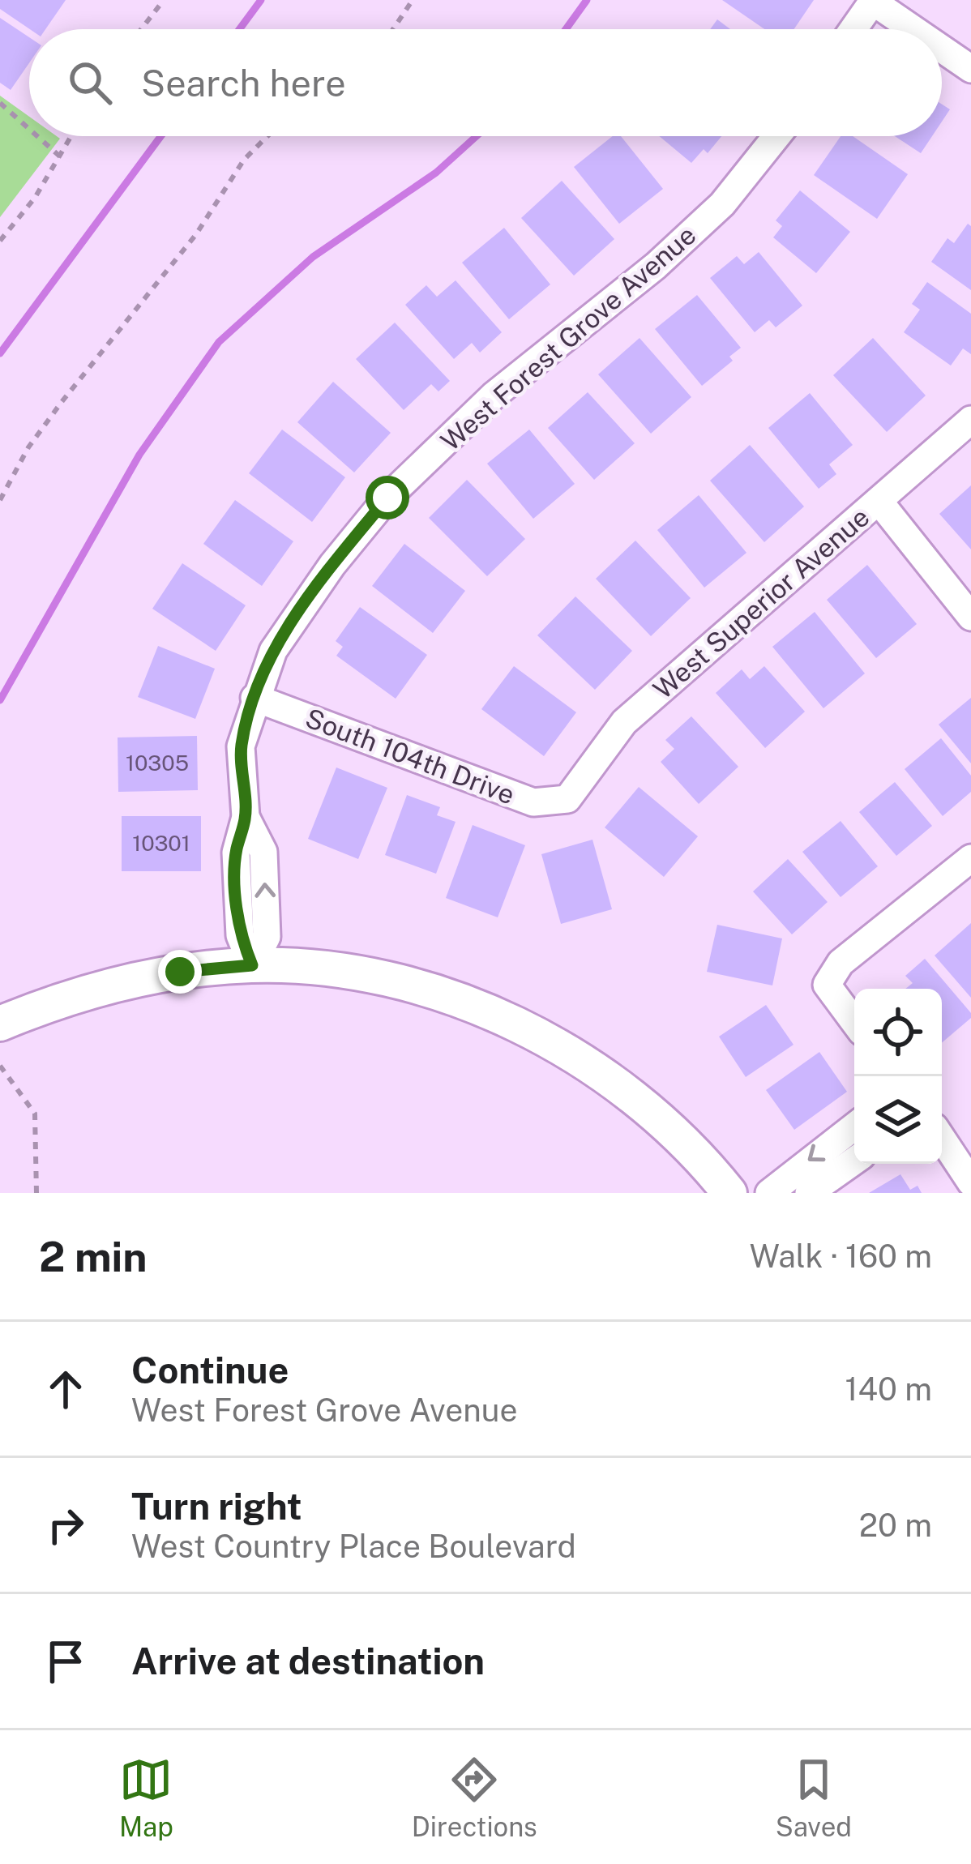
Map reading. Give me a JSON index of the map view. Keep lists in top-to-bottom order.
{
  "streets": {
    "street": ["West Forest Grove Avenue", "West Superior Avenue", "South 104th Drive"]
  },
  "crossings": [
    ["West Forest Grove Avenue", "South 104th Drive"],
    ["West Superior Avenue", "South 104th Drive"]
  ],
  "house_numbers": ["10305", "10301"],
  "page": {
    "search": "Search here",
    "heading": ["2 min", "Walk · 160 m"],
    "list": [
      ["Continue", "West Forest Grove Avenue", "140 m"],
      ["Turn right", "West Country Place Boulevard", "20 m"],
      "Arrive at destination"
    ],
    "nav": ["Map", "Directions", "Saved"]
  }
}
